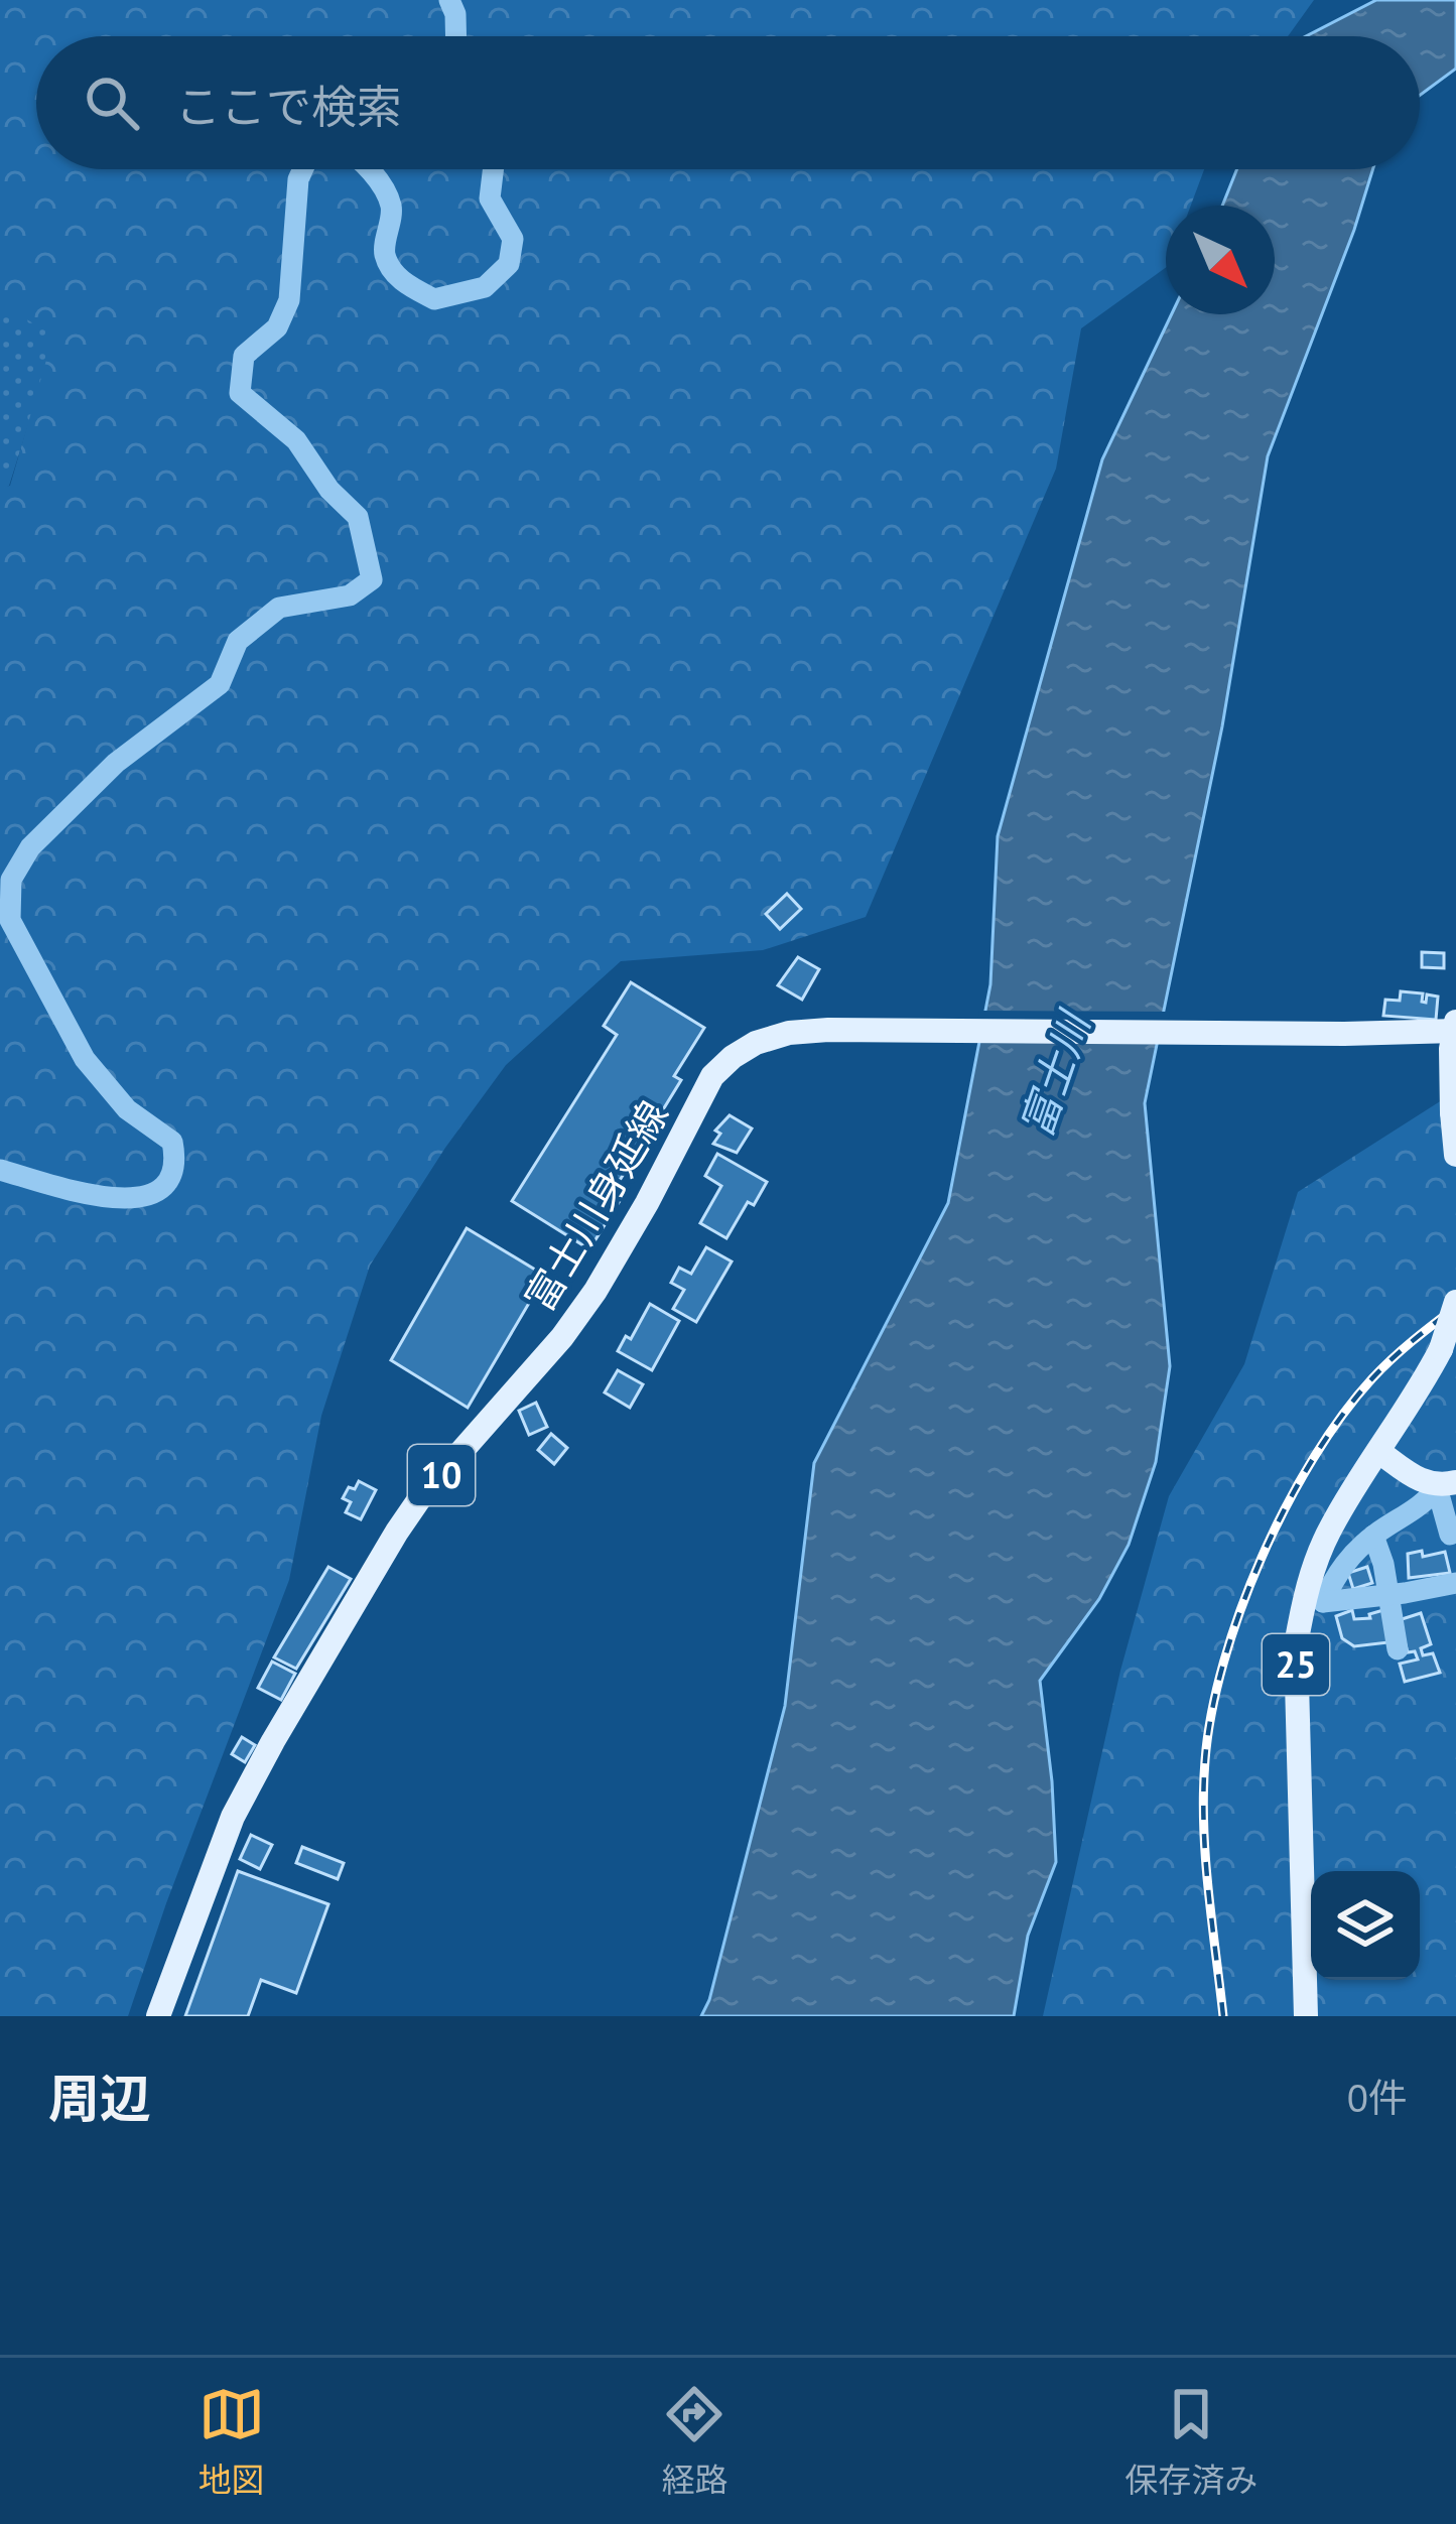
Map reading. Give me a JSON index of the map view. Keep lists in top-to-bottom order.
{
  "streets": {
    "main road": ["富士川身延線", "10", "25"]
  },
  "water": ["富士川"],
  "north": "bottom right",
  "page": {
    "search": "ここで検索",
    "heading": ["周辺", "0件"],
    "nav": ["地図", "経路", "保存済み"]
  }
}
